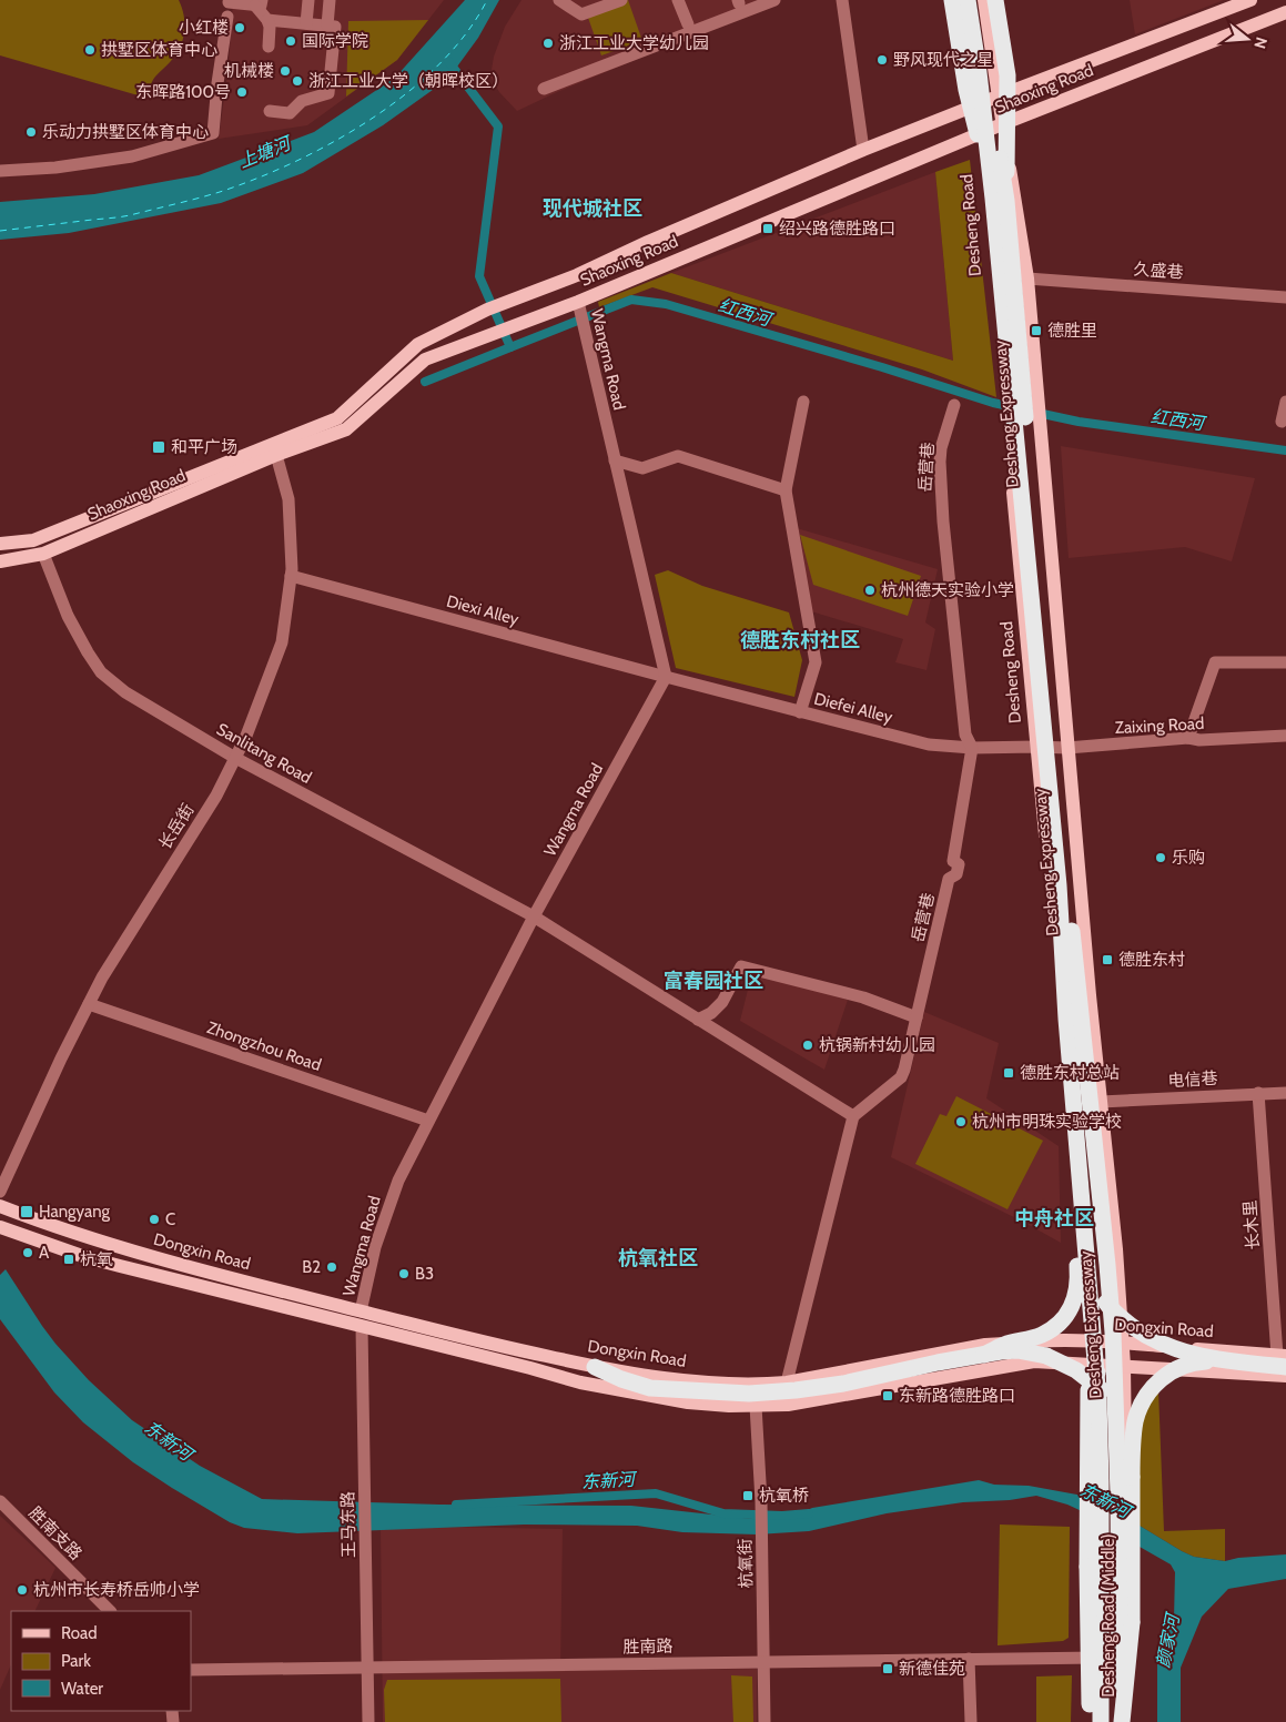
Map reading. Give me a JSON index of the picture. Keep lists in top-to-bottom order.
{
  "streets": {
    "highway": ["Desheng Expressway"],
    "main road": [
      "Shaoxing Road",
      "Desheng Road",
      "Dongxin Road",
      "Desheng Road (Middle)"
    ],
    "street": [
      "久盛巷",
      "Wangma Road",
      "岳营巷",
      "Diexi Alley",
      "Diefei Alley",
      "Zaixing Road",
      "Sanlitang Road",
      "长岳街",
      "Zhongzhou Road",
      "电信巷",
      "长木里",
      "王马东路",
      "胜南支路",
      "杭氧街",
      "胜南路"
    ]
  },
  "crossings": [
    ["Shaoxing Road", "Desheng Road"],
    ["Shaoxing Road", "Wangma Road"],
    ["Shaoxing Road", "Sanlitang Road"],
    ["Shaoxing Road", "长岳街"],
    ["Desheng Road", "Diefei Alley"],
    ["Desheng Road", "Zaixing Road"],
    ["Desheng Road", "Dongxin Road"],
    ["Desheng Road", "Desheng Road (Middle)"],
    ["Wangma Road", "Diexi Alley"],
    ["Wangma Road", "Diefei Alley"],
    ["Wangma Road", "Sanlitang Road"],
    ["Wangma Road", "Zhongzhou Road"],
    ["Wangma Road", "Dongxin Road"],
    ["岳营巷", "Diefei Alley"],
    ["岳营巷", "Sanlitang Road"],
    ["Diexi Alley", "Diefei Alley"],
    ["Diexi Alley", "长岳街"],
    ["Diefei Alley", "Zaixing Road"],
    ["Sanlitang Road", "长岳街"],
    ["长岳街", "Zhongzhou Road"],
    ["电信巷", "长木里"],
    ["长木里", "Dongxin Road"],
    ["Dongxin Road", "王马东路"],
    ["Dongxin Road", "杭氧街"],
    ["Dongxin Road", "Desheng Road (Middle)"],
    ["王马东路", "胜南路"],
    ["杭氧街", "胜南路"],
    ["Desheng Road (Middle)", "胜南路"]
  ],
  "districts": [
    "现代城社区",
    "德胜东村社区",
    "富春园社区",
    "中舟社区",
    "杭氧社区"
  ],
  "water": [
    "上塘河",
    "红西河",
    "东新河",
    "颜家河"
  ],
  "places": {
    "other": [
      "小红楼",
      "国际学院",
      "浙江工业大学幼儿园",
      "拱墅区体育中心",
      "野风现代之星",
      "机械楼",
      "浙江工业大学（朝晖校区）",
      "东晖路100号",
      "乐动力拱墅区体育中心",
      "杭州德天实验小学",
      "乐购",
      "杭锅新村幼儿园",
      "杭州市明珠实验学校",
      "C",
      "A",
      "B2",
      "B3",
      "杭州市长寿桥岳帅小学"
    ],
    "transit": [
      "绍兴路德胜路口",
      "德胜里",
      "和平广场",
      "德胜东村",
      "德胜东村总站",
      "Hangyang",
      "杭氧",
      "东新路德胜路口",
      "杭氧桥",
      "新德佳苑"
    ]
  },
  "legend": ["Road", "Park", "Water"],
  "north": "right"
}
